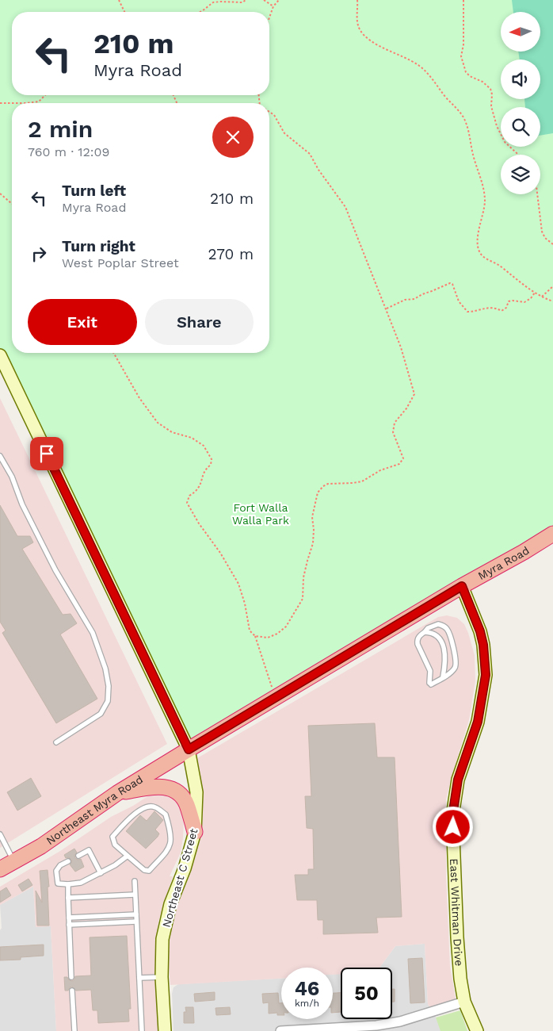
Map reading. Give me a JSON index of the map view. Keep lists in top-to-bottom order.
{
  "streets": {
    "highway": ["Myra Road", "Northeast Myra Road"],
    "main road": ["Northeast C Street", "East Whitman Drive"]
  },
  "crossings": [
    ["Myra Road", "Northeast Myra Road"],
    ["Myra Road", "Northeast C Street"],
    ["Myra Road", "East Whitman Drive"],
    ["Northeast Myra Road", "Northeast C Street"]
  ],
  "parks": ["Fort Walla Walla Park"],
  "north": "left",
  "page": {
    "turn": ["210 m", "Myra Road"],
    "heading": ["2 min", "760 m · 12:09"],
    "list": [
      {
        "name": "Turn left",
        "note": "Myra Road",
        "value": "210 m"
      },
      {
        "name": "Turn right",
        "note": "West Poplar Street",
        "value": "270 m"
      }
    ],
    "buttons": ["Exit", "Share"],
    "speed": "46 km/h",
    "limit": "50"
  }
}
